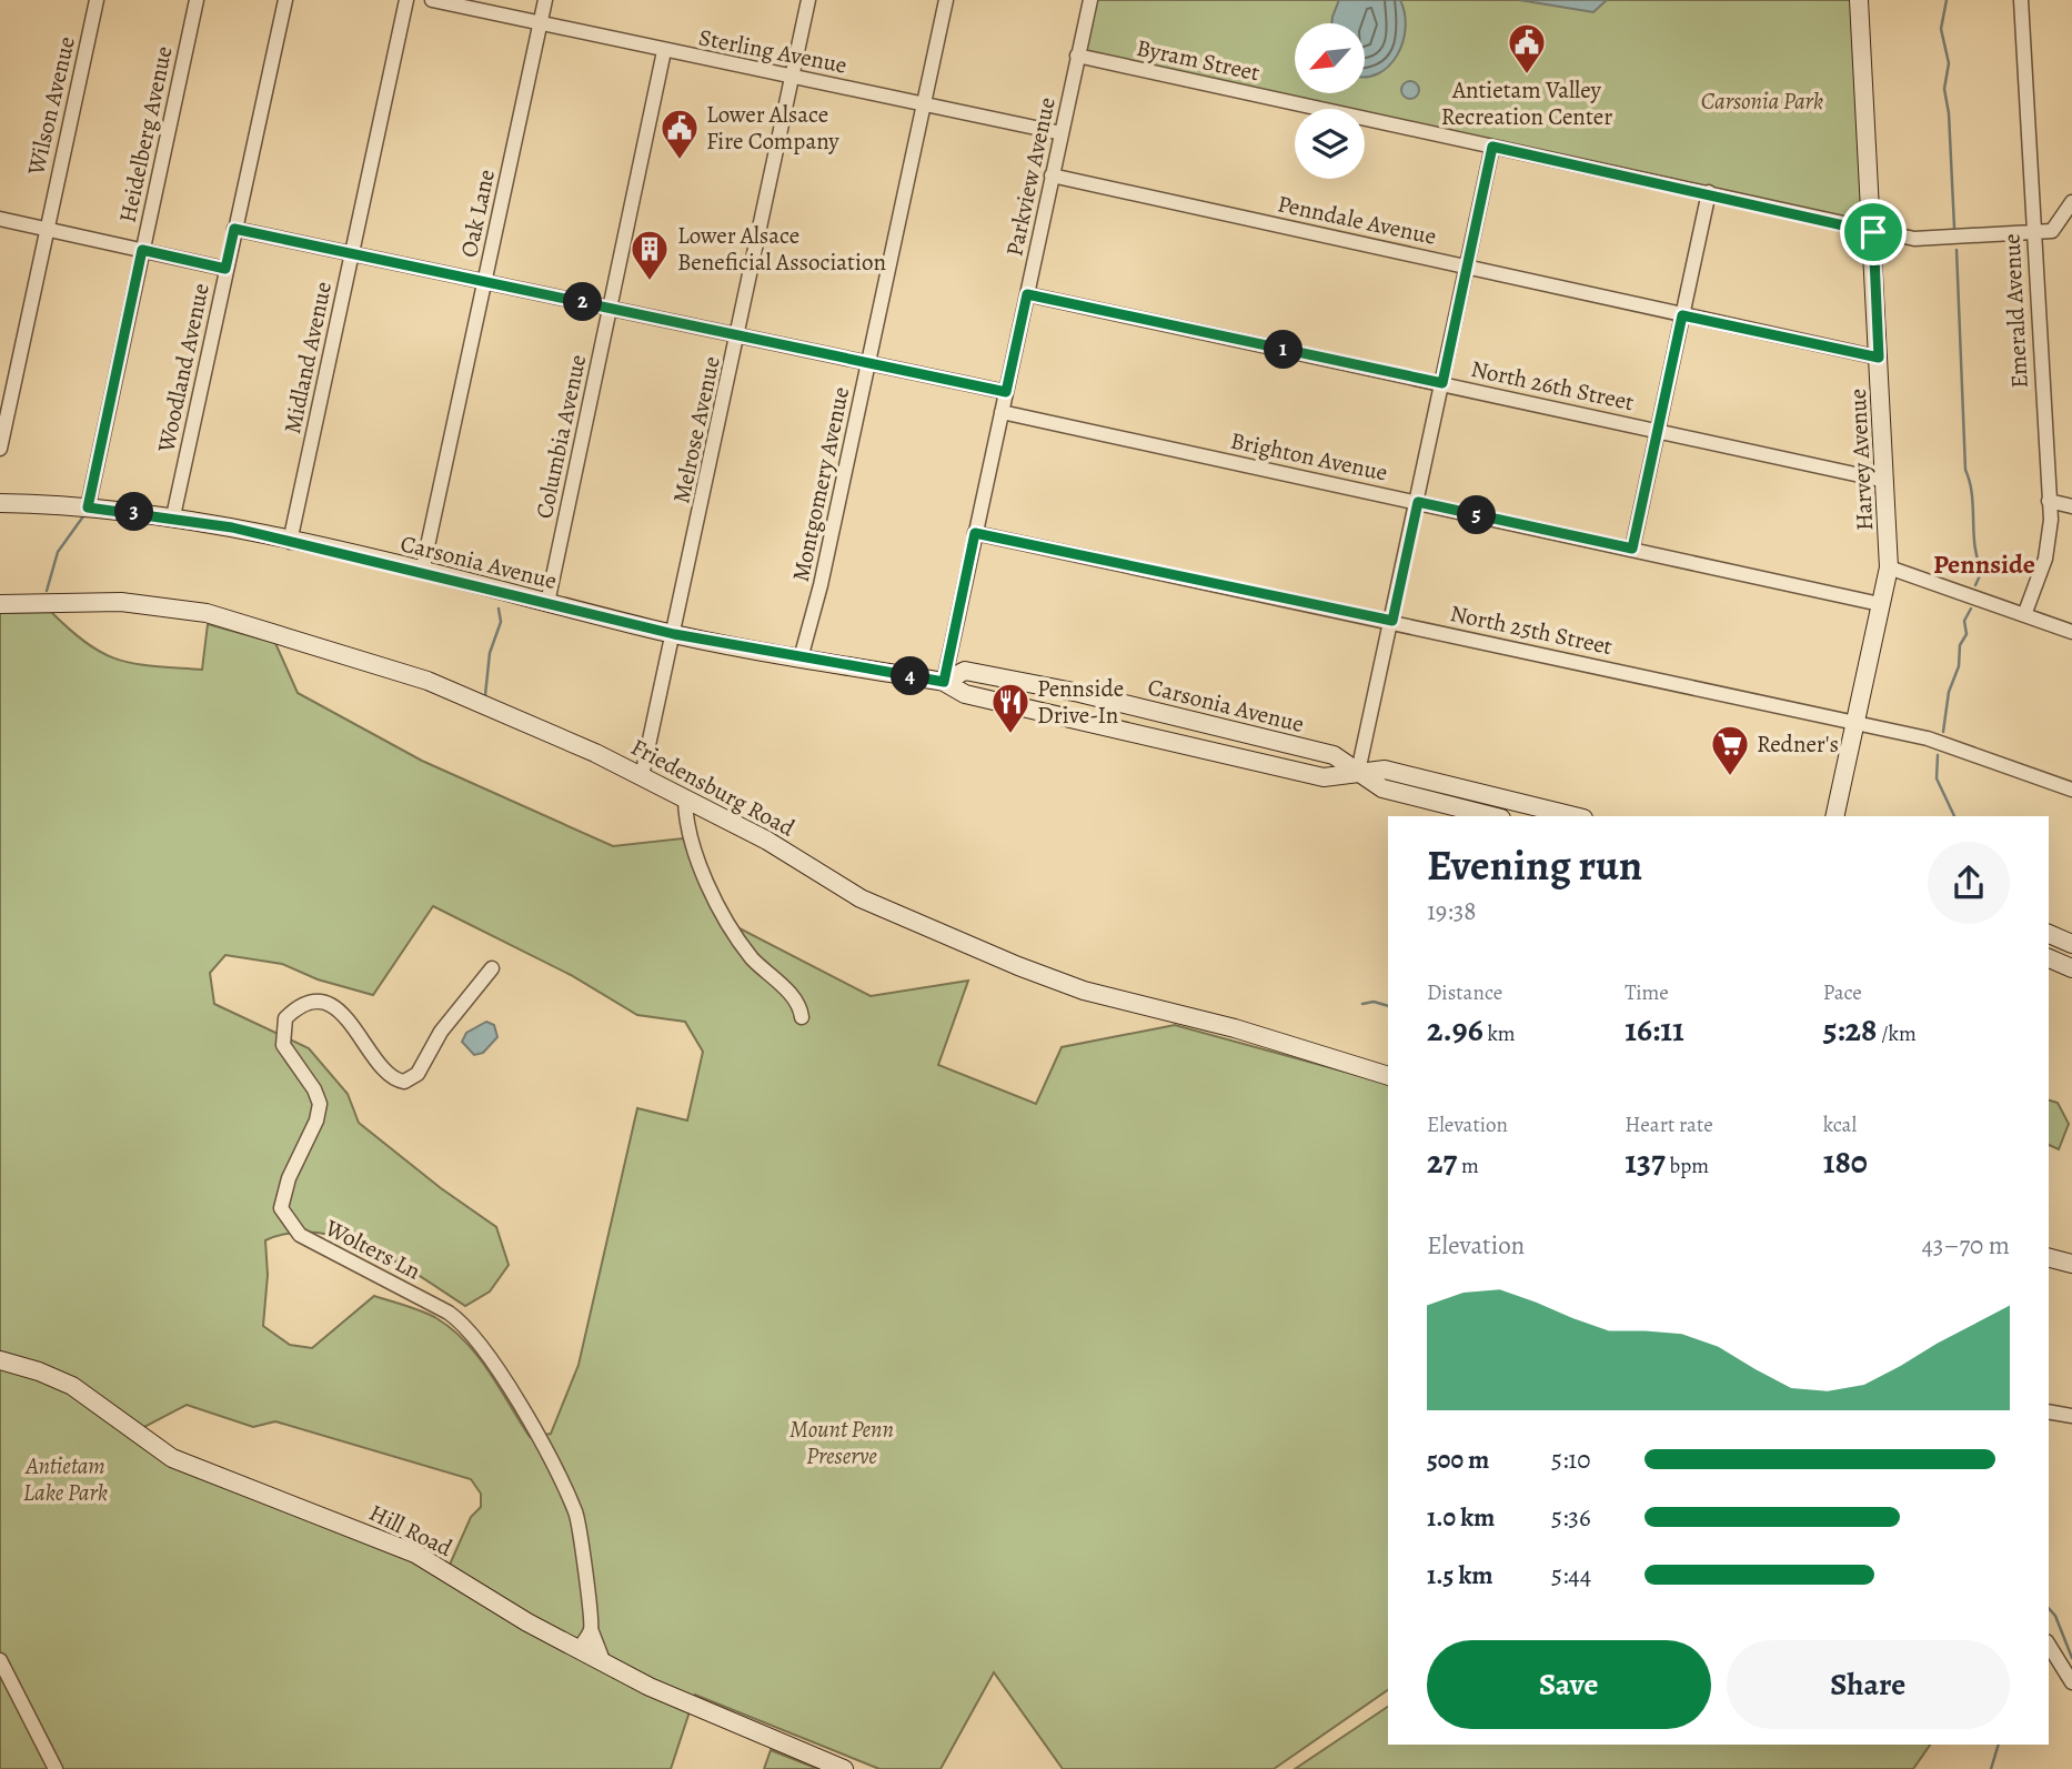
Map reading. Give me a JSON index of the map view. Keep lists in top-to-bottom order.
{
  "streets": {
    "street": [
      "Sterling Avenue",
      "Byram Street",
      "Wilson Avenue",
      "Heidelberg Avenue",
      "Parkview Avenue",
      "Oak Lane",
      "Penndale Avenue",
      "Emerald Avenue",
      "Midland Avenue",
      "Woodland Avenue",
      "North 26th Street",
      "Melrose Avenue",
      "Columbia Avenue",
      "Brighton Avenue",
      "Harvey Avenue",
      "Montgomery Avenue",
      "Carsonia Avenue",
      "North 25th Street",
      "Friedensburg Road",
      "Wolters Ln",
      "Hill Road"
    ]
  },
  "crossings": [
    ["Sterling Avenue", "Parkview Avenue"],
    ["Sterling Avenue", "Oak Lane"],
    ["Sterling Avenue", "Melrose Avenue"],
    ["Sterling Avenue", "Columbia Avenue"],
    ["Sterling Avenue", "Montgomery Avenue"],
    ["Byram Street", "Parkview Avenue"],
    ["Byram Street", "Emerald Avenue"],
    ["Byram Street", "Harvey Avenue"],
    ["Heidelberg Avenue", "Carsonia Avenue"],
    ["Parkview Avenue", "Penndale Avenue"],
    ["Parkview Avenue", "North 26th Street"],
    ["Parkview Avenue", "Brighton Avenue"],
    ["Parkview Avenue", "Carsonia Avenue"],
    ["Parkview Avenue", "North 25th Street"],
    ["Oak Lane", "Carsonia Avenue"],
    ["Penndale Avenue", "Harvey Avenue"],
    ["Midland Avenue", "Carsonia Avenue"],
    ["Woodland Avenue", "Carsonia Avenue"],
    ["North 26th Street", "Harvey Avenue"],
    ["Melrose Avenue", "Carsonia Avenue"],
    ["Melrose Avenue", "Friedensburg Road"],
    ["Columbia Avenue", "Carsonia Avenue"],
    ["Brighton Avenue", "Harvey Avenue"],
    ["Harvey Avenue", "North 25th Street"],
    ["Montgomery Avenue", "Carsonia Avenue"]
  ],
  "districts": ["Pennside"],
  "parks": ["Carsonia Park", "Mount Penn Preserve", "Antietam Lake Park"],
  "places": {
    "public building": ["Antietam Valley Recreation Center", "Lower Alsace Fire Company"],
    "building": ["Lower Alsace Beneficial Association"],
    "restaurant": ["Pennside Drive-In"],
    "supermarket": ["Redner's"]
  },
  "north": "bottom left",
  "page": {
    "pins": [
      "2",
      "1",
      "3",
      "5",
      "4"
    ],
    "heading": ["Evening run", "19:38"],
    "stats": [
      ["Distance", "2.96 km"],
      ["Time", "16:11"],
      ["Pace", "5:28 /km"],
      ["Elevation", "27 m"],
      ["Heart rate", "137 bpm"],
      ["kcal", "180"]
    ],
    "chart": ["Elevation", "43–70 m"],
    "list": [
      {
        "name": "500 m",
        "note": "5:10"
      },
      {
        "name": "1.0 km",
        "note": "5:36"
      },
      {
        "name": "1.5 km",
        "note": "5:44"
      }
    ],
    "buttons": ["Save", "Share"]
  }
}
